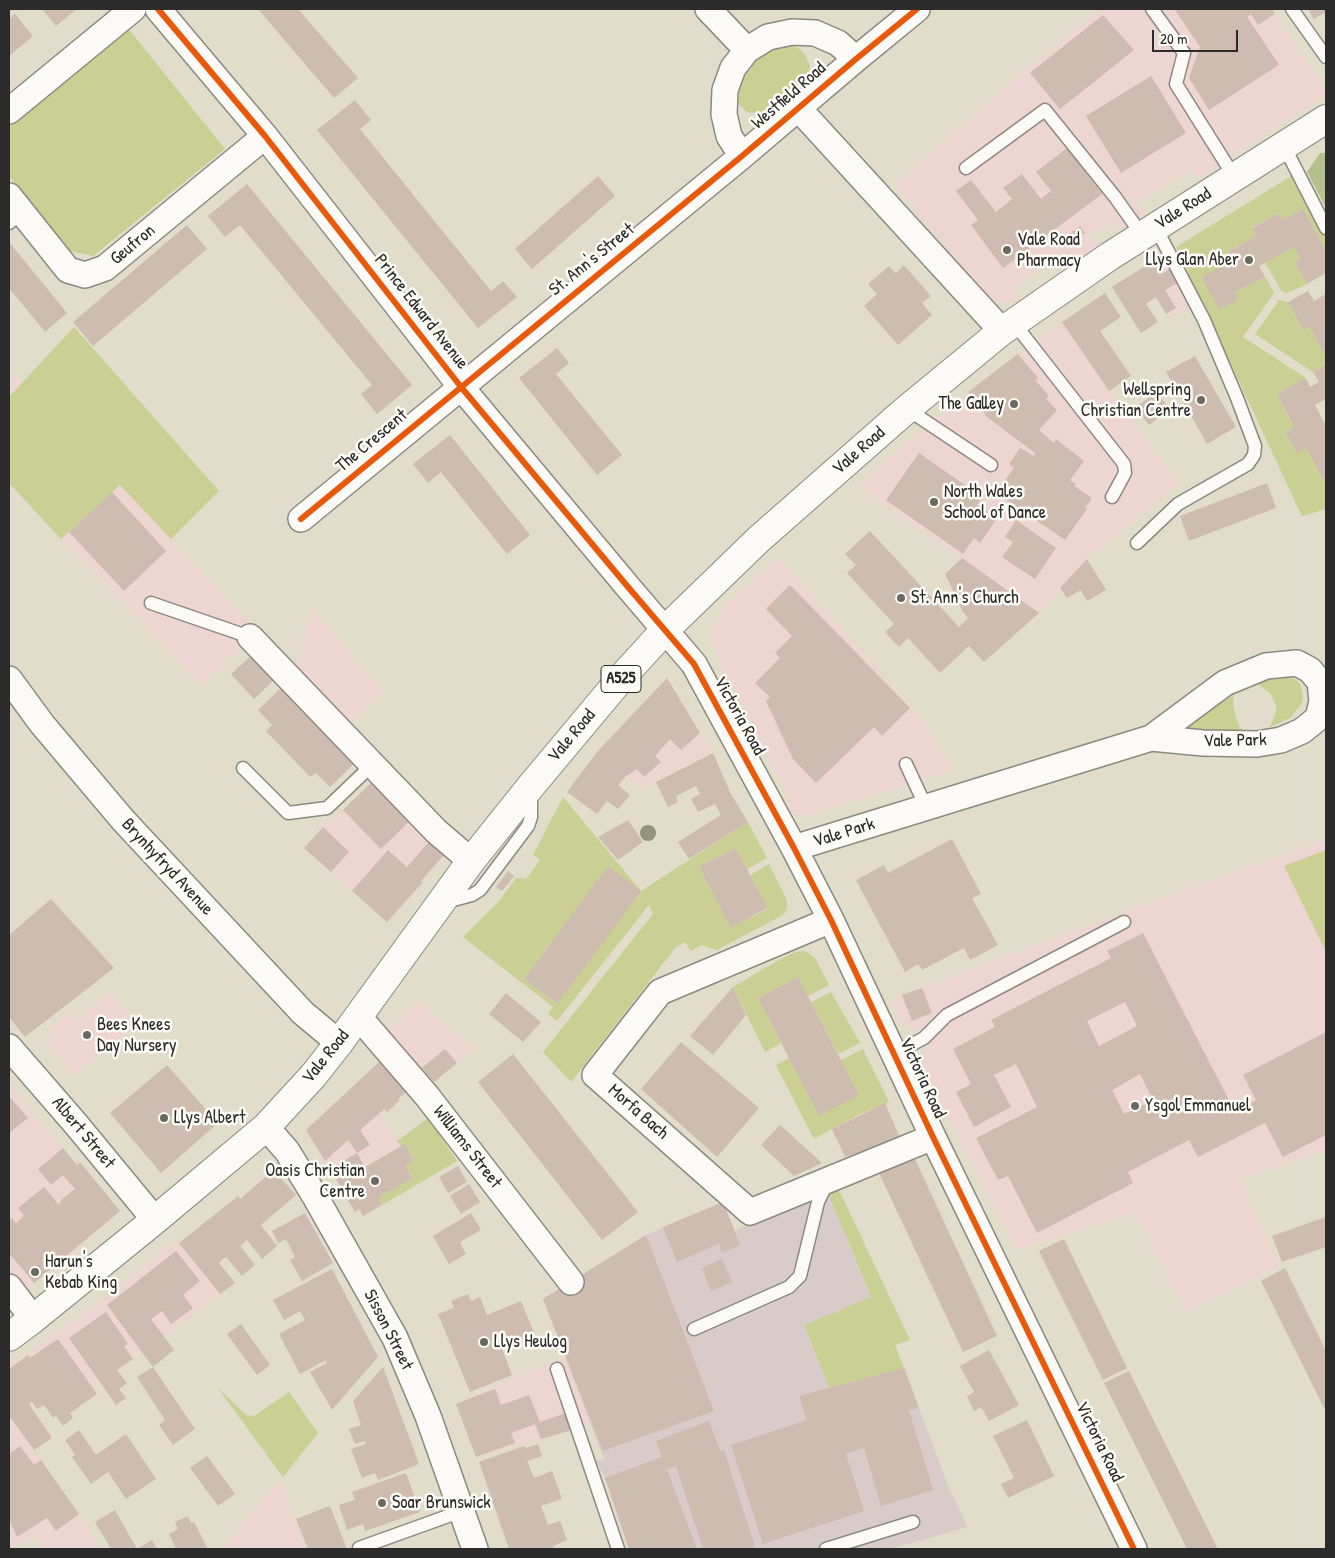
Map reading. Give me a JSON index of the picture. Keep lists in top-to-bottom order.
{
  "streets": {
    "main road": ["Vale Road", "A525"],
    "street": [
      "Westfield Road",
      "Geufron",
      "St. Ann's Street",
      "Prince Edward Avenue",
      "The Crescent",
      "Victoria Road",
      "Vale Park",
      "Brynhyfryd Avenue",
      "Morfa Bach",
      "Albert Street",
      "Williams Street",
      "Sisson Street"
    ]
  },
  "crossings": [
    ["Westfield Road", "Vale Road"],
    ["Westfield Road", "St. Ann's Street"],
    ["Vale Road", "Prince Edward Avenue"],
    ["Vale Road", "Victoria Road"],
    ["Vale Road", "Brynhyfryd Avenue"],
    ["Vale Road", "Albert Street"],
    ["Vale Road", "Williams Street"],
    ["Vale Road", "Sisson Street"],
    ["Geufron", "Prince Edward Avenue"],
    ["St. Ann's Street", "Prince Edward Avenue"],
    ["St. Ann's Street", "The Crescent"],
    ["Prince Edward Avenue", "The Crescent"],
    ["Prince Edward Avenue", "Victoria Road"],
    ["Victoria Road", "Vale Park"],
    ["Victoria Road", "Morfa Bach"]
  ],
  "places": [
    "Vale Road Pharmacy",
    "Llys Glan Aber",
    "Wellspring Christian Centre",
    "The Galley",
    "North Wales School of Dance",
    "St. Ann's Church",
    "Bees Knees Day Nursery",
    "Ysgol Emmanuel",
    "Llys Albert",
    "Oasis Christian Centre",
    "Harun's Kebab King",
    "Llys Heulog",
    "Soar Brunswick"
  ],
  "scale_bar": "20 m"
}
